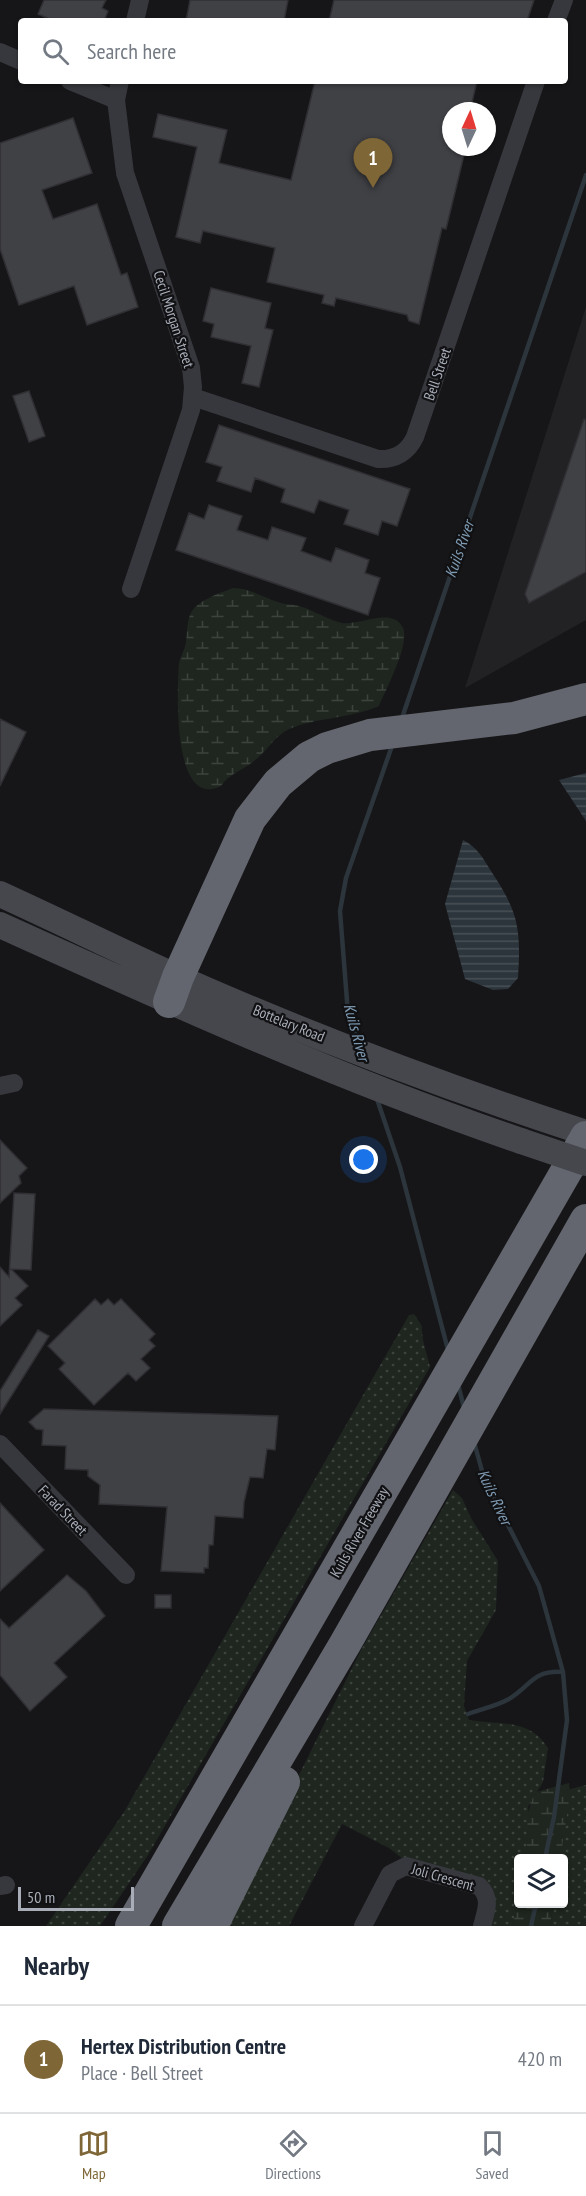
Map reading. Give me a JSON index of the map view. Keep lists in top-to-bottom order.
{
  "streets": {
    "highway": ["Kuils River Freeway"],
    "main road": ["Bottelary Road"],
    "street": [
      "Cecil Morgan Street",
      "Bell Street",
      "Farad Street",
      "Joli Crescent"
    ]
  },
  "crossings": [
    ["Cecil Morgan Street", "Bell Street"],
    ["Bottelary Road", "Kuils River Freeway"]
  ],
  "water": ["Kuils River"],
  "scale_bar": "50 m",
  "north": "top",
  "page": {
    "search": "Search here",
    "pins": "1",
    "scale": "50 m",
    "heading": "Nearby",
    "list": [
      {
        "mark": "1",
        "name": "Hertex Distribution Centre",
        "note": "Place · Bell Street",
        "value": "420 m"
      }
    ],
    "nav": ["Map", "Directions", "Saved"]
  }
}
